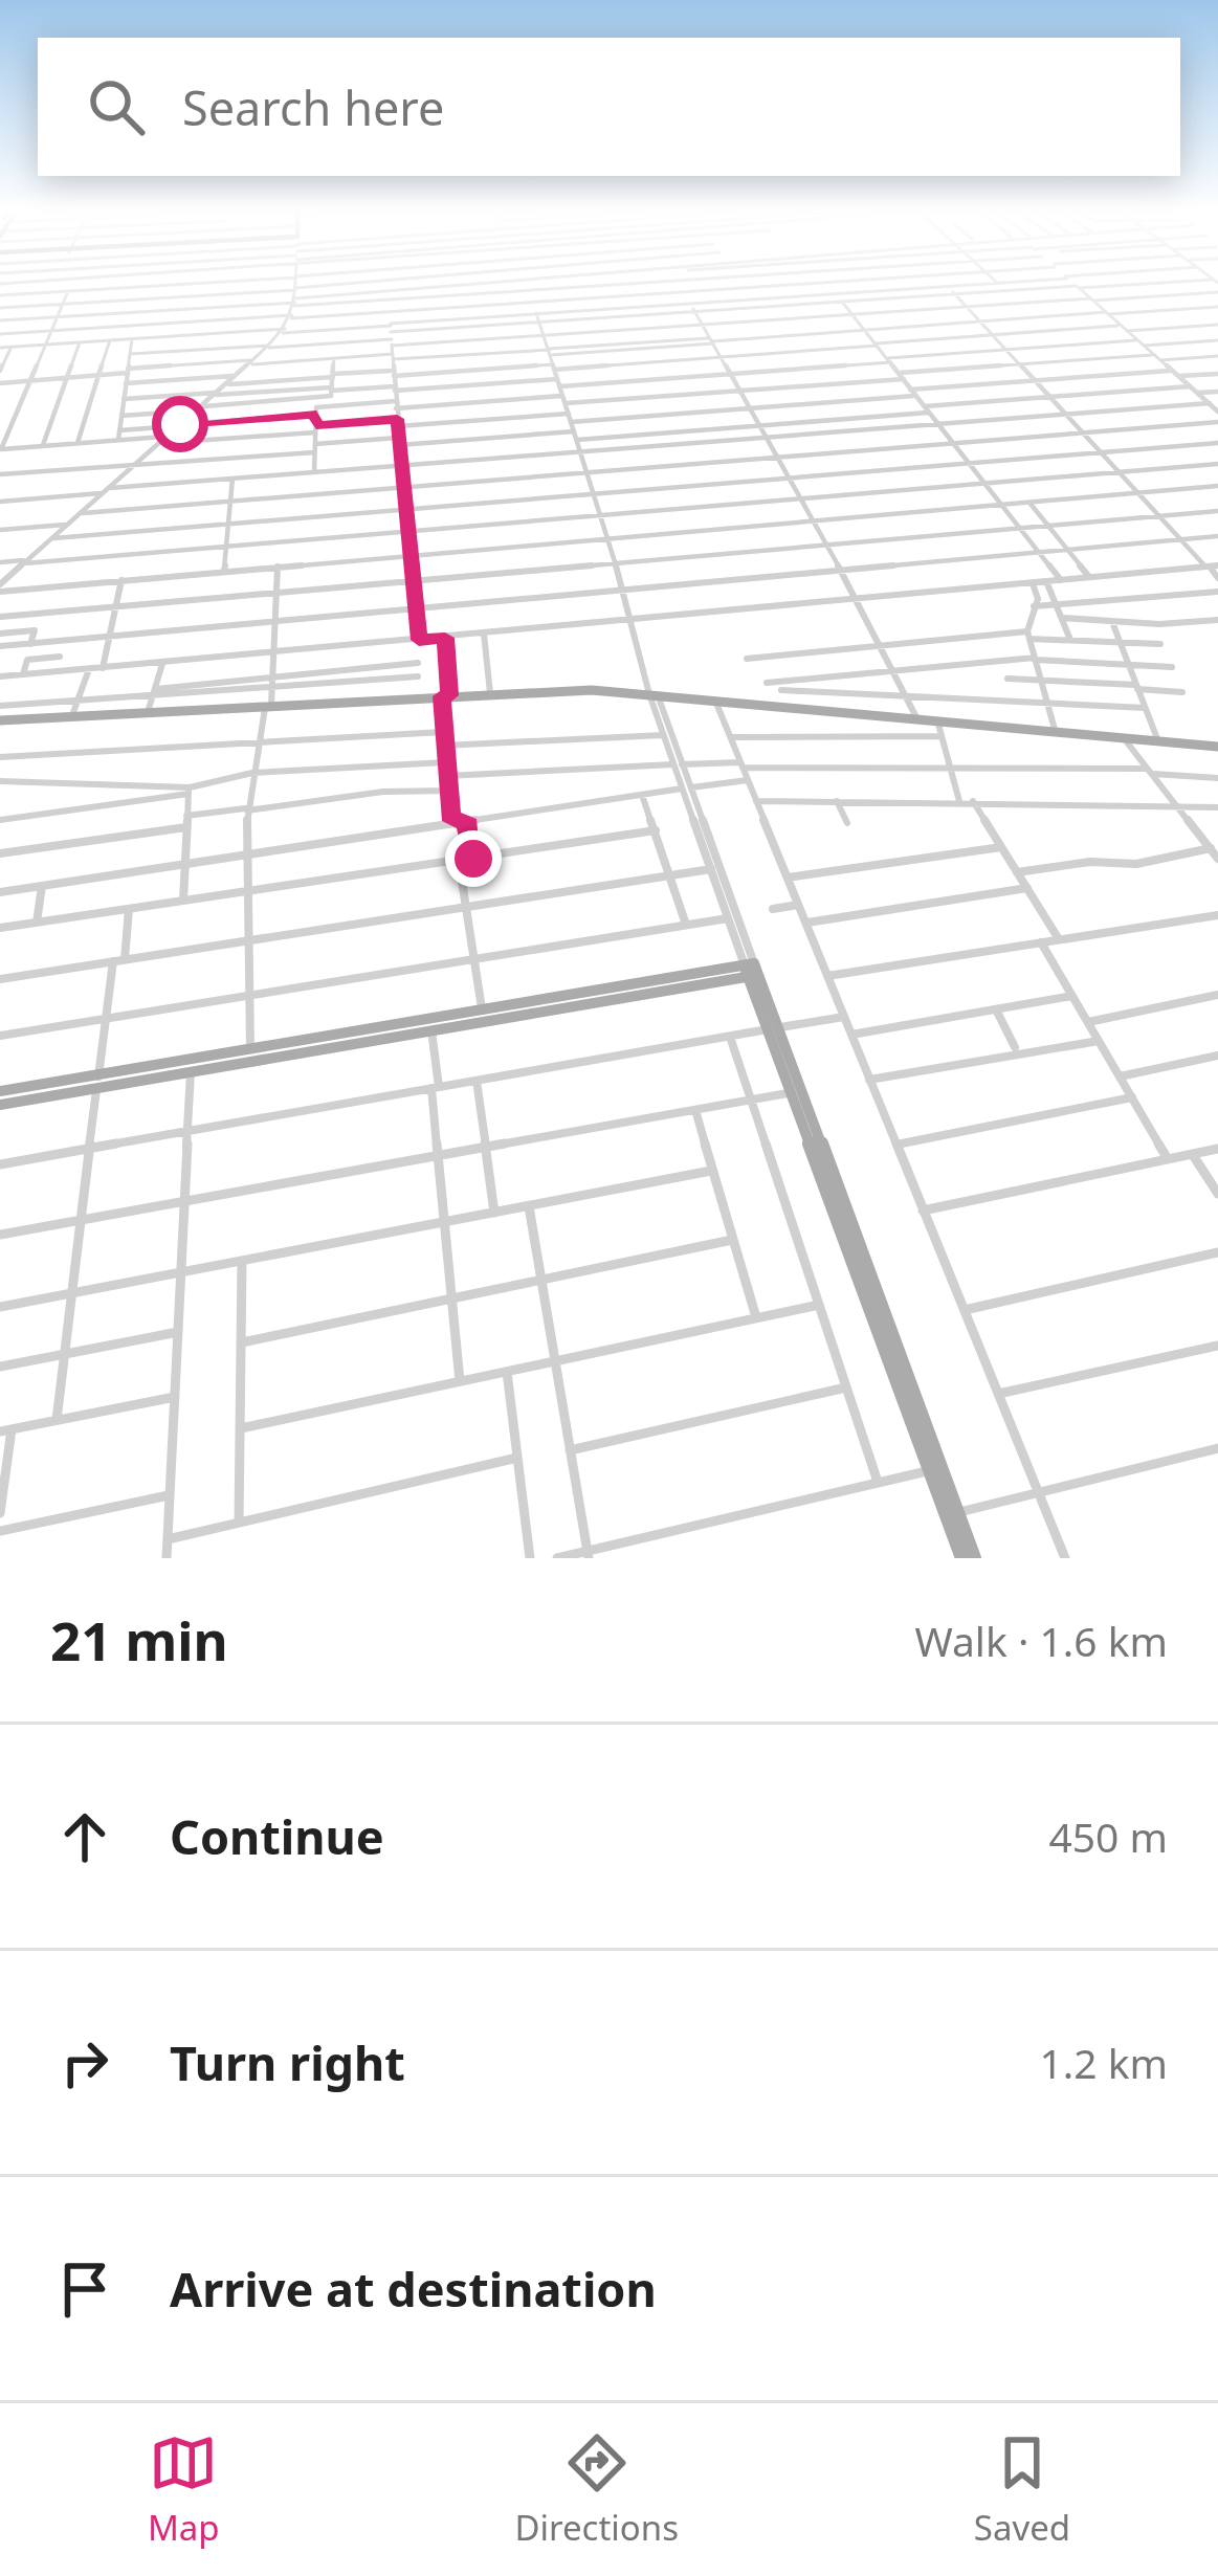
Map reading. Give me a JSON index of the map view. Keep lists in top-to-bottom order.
{
  "page": {
    "search": "Search here",
    "heading": ["21 min", "Walk · 1.6 km"],
    "list": [
      ["Continue", "450 m"],
      ["Turn right", "1.2 km"],
      "Arrive at destination"
    ],
    "nav": ["Map", "Directions", "Saved"]
  }
}
